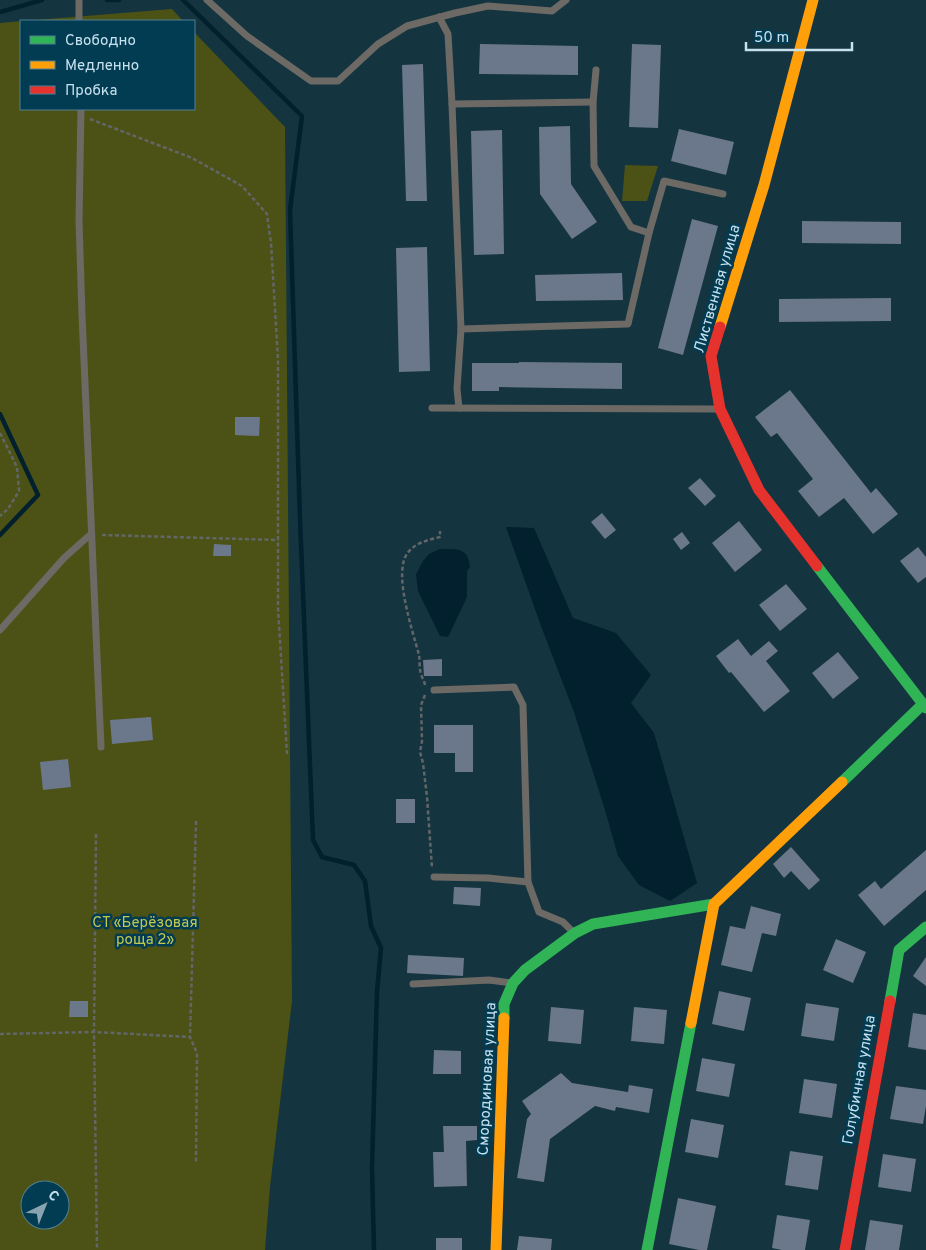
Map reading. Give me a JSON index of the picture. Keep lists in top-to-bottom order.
{
  "streets": {
    "street": ["Лиственная улица", "Смородиновая улица", "Голубичная улица"]
  },
  "parks": ["СТ «Берёзовая роща 2»"],
  "legend": ["Свободно", "Медленно", "Пробка"],
  "scale_bar": "50 m",
  "north": "top right"
}
